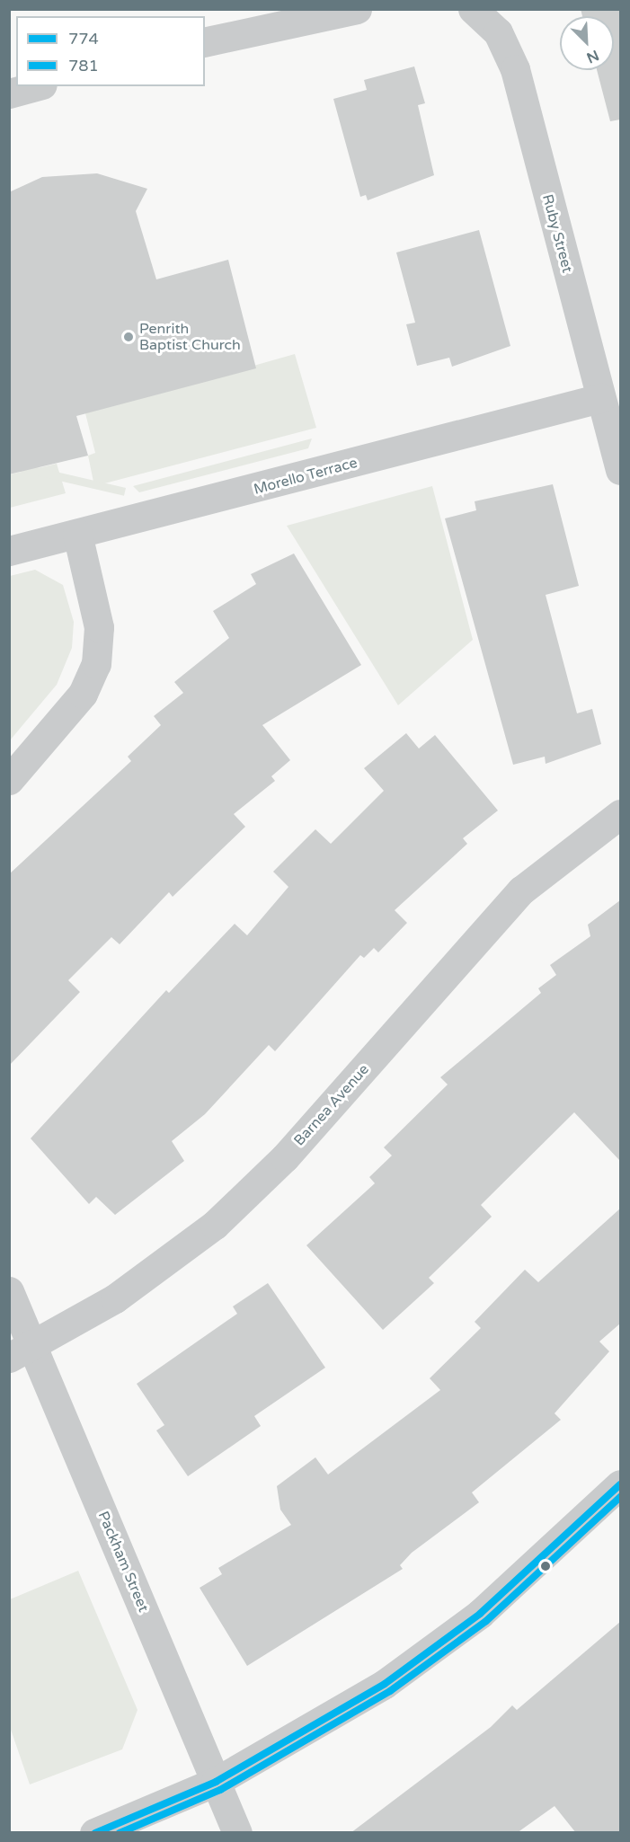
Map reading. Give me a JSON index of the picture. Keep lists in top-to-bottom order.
{
  "streets": {
    "street": [
      "Ruby Street",
      "Morello Terrace",
      "Barnea Avenue",
      "Packham Street"
    ]
  },
  "crossings": [
    ["Ruby Street", "Morello Terrace"],
    ["Barnea Avenue", "Packham Street"]
  ],
  "places": ["Penrith Baptist Church"],
  "lines": ["transit line 774", "transit line 781"],
  "legend": ["774", "781"],
  "north": "bottom right"
}
